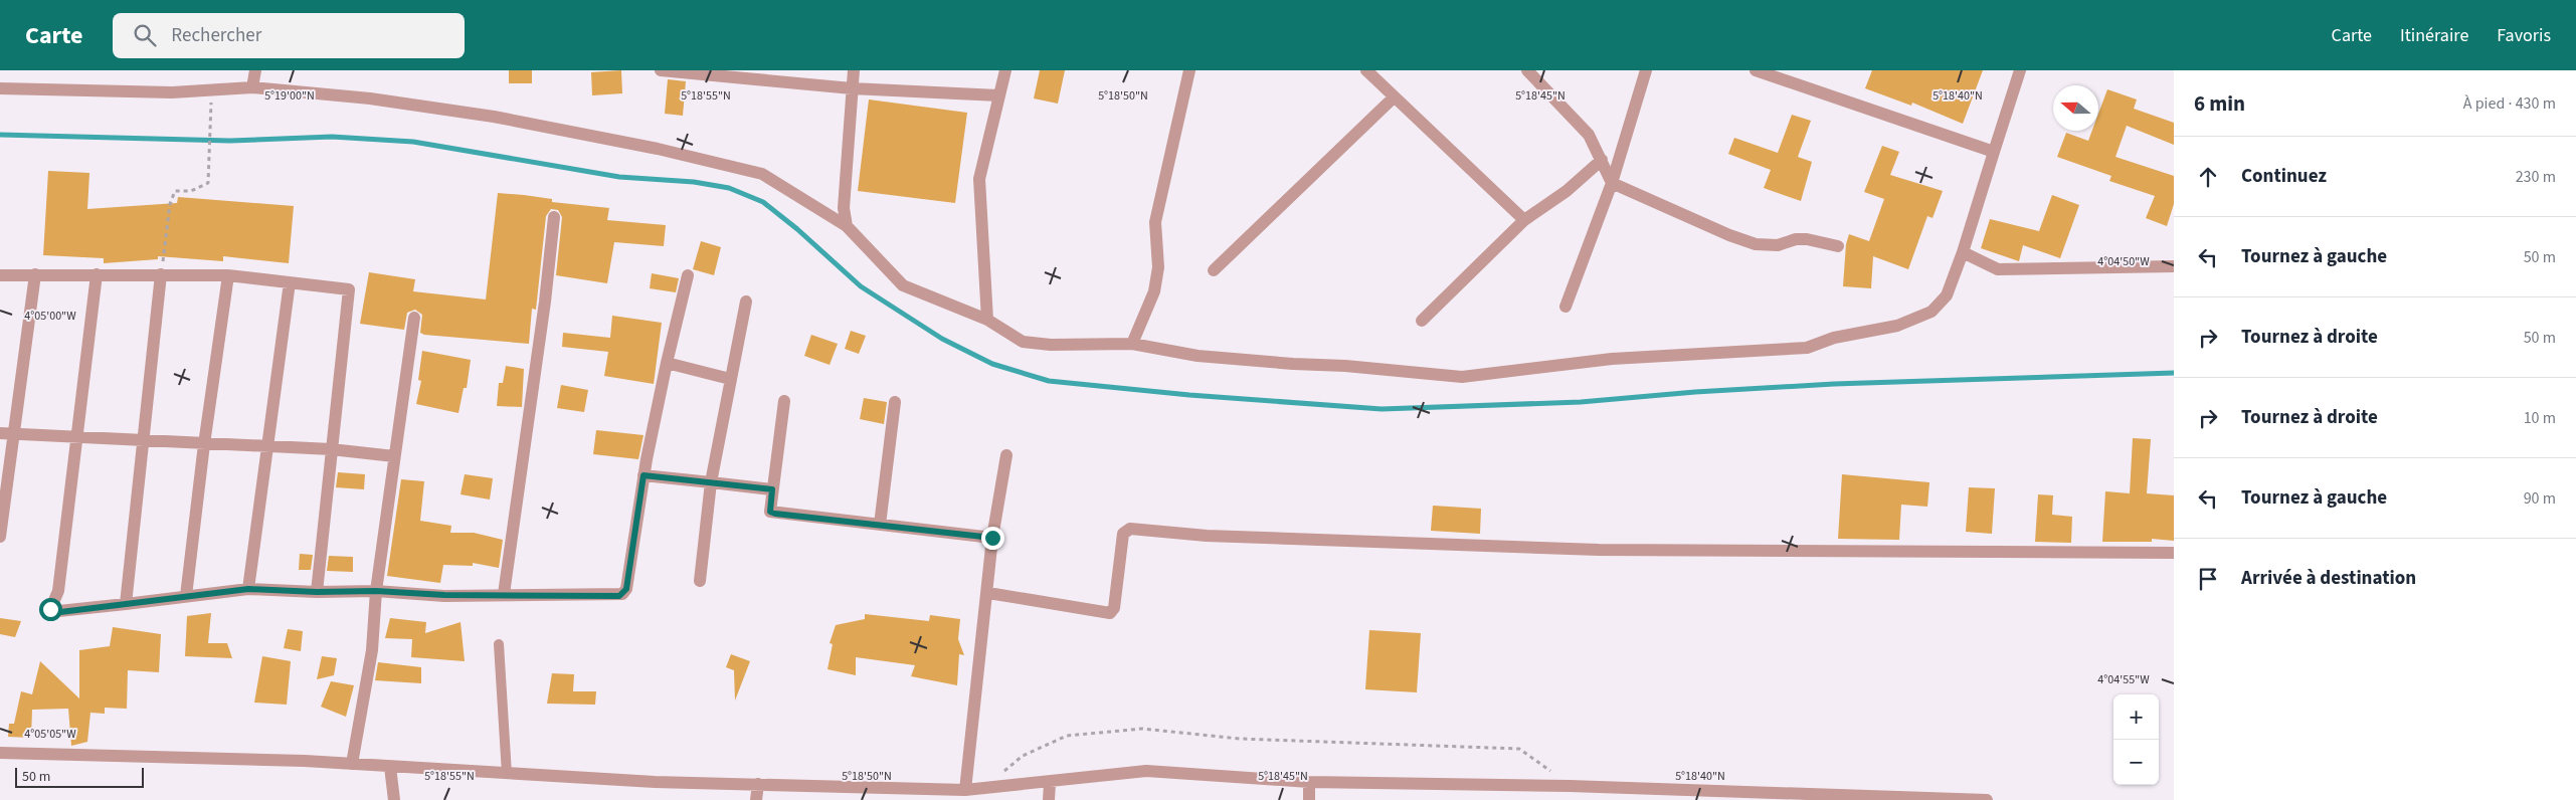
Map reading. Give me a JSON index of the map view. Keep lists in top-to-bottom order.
{
  "scale_bar": "50 m",
  "north": "left",
  "page": {
    "header": "Carte",
    "search": "Rechercher",
    "nav": ["Carte", "Itinéraire", "Favoris"],
    "heading": ["6 min", "À pied · 430 m"],
    "list": [
      ["Continuez", "230 m"],
      ["Tournez à gauche", "50 m"],
      ["Tournez à droite", "50 m"],
      ["Tournez à droite", "10 m"],
      ["Tournez à gauche", "90 m"],
      "Arrivée à destination"
    ],
    "map_buttons": ["+", "−"],
    "scale": "50 m"
  },
  "coordinates": [
    "5°19'00\"N",
    "5°18'55\"N",
    "5°18'50\"N",
    "5°18'45\"N",
    "5°18'40\"N",
    "4°04'50\"W",
    "4°05'00\"W",
    "4°04'55\"W",
    "4°05'05\"W"
  ]
}
